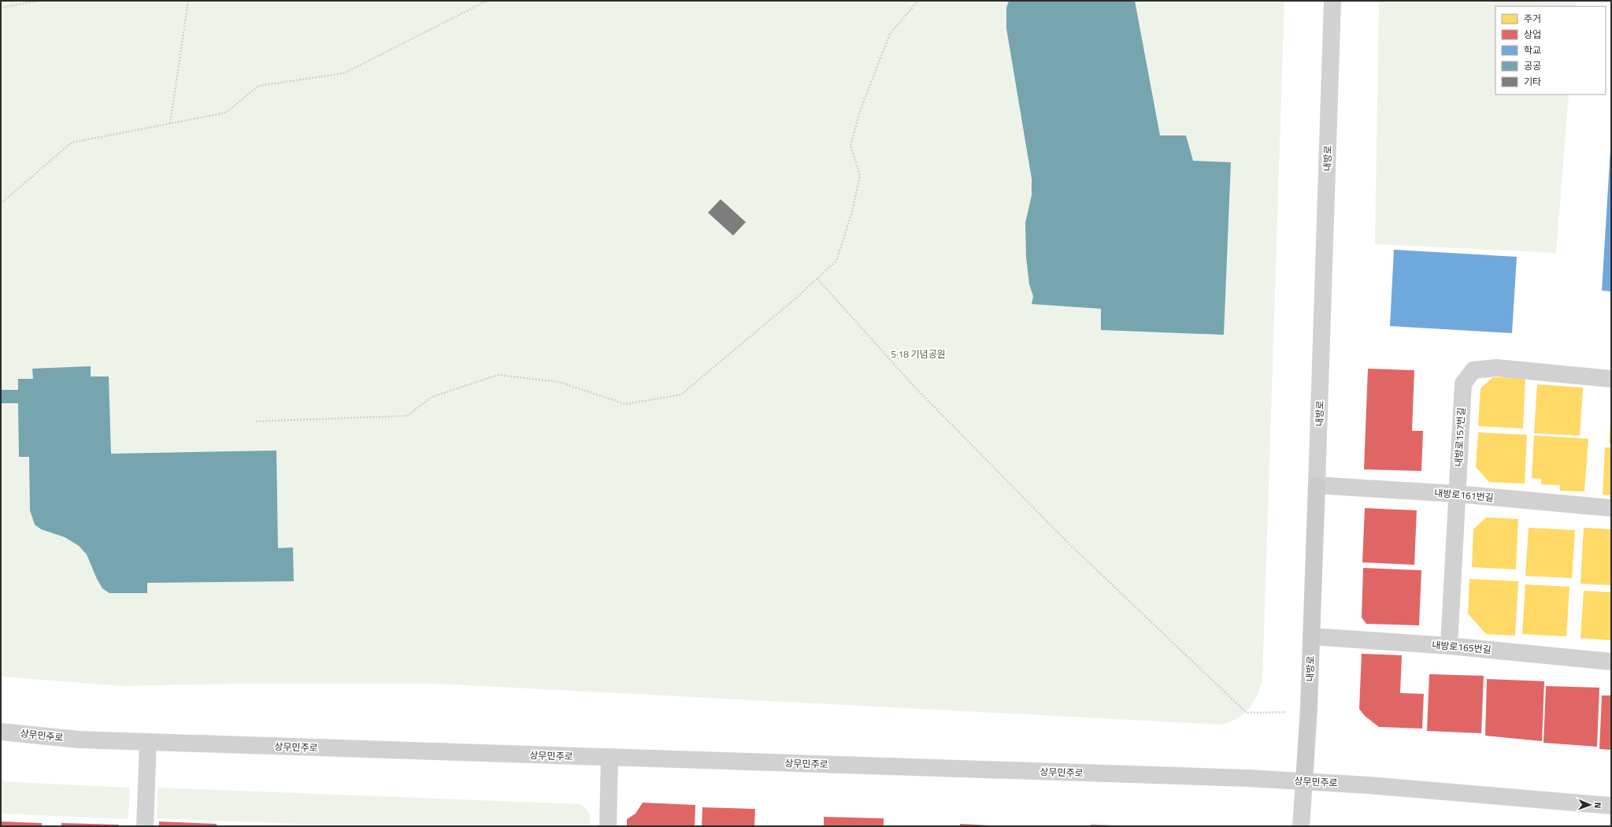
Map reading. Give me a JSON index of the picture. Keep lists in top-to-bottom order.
{
  "streets": {
    "main road": ["내방로"],
    "street": [
      "내방로157번길",
      "내방로161번길",
      "내방로165번길",
      "상무민주로"
    ]
  },
  "crossings": [
    ["내방로", "내방로161번길"],
    ["내방로", "내방로165번길"],
    ["내방로", "상무민주로"],
    ["내방로157번길", "내방로161번길"],
    ["내방로157번길", "내방로165번길"]
  ],
  "parks": ["5·18 기념공원"],
  "legend": [
    "주거",
    "상업",
    "학교",
    "공공",
    "기타"
  ],
  "north": "right"
}
